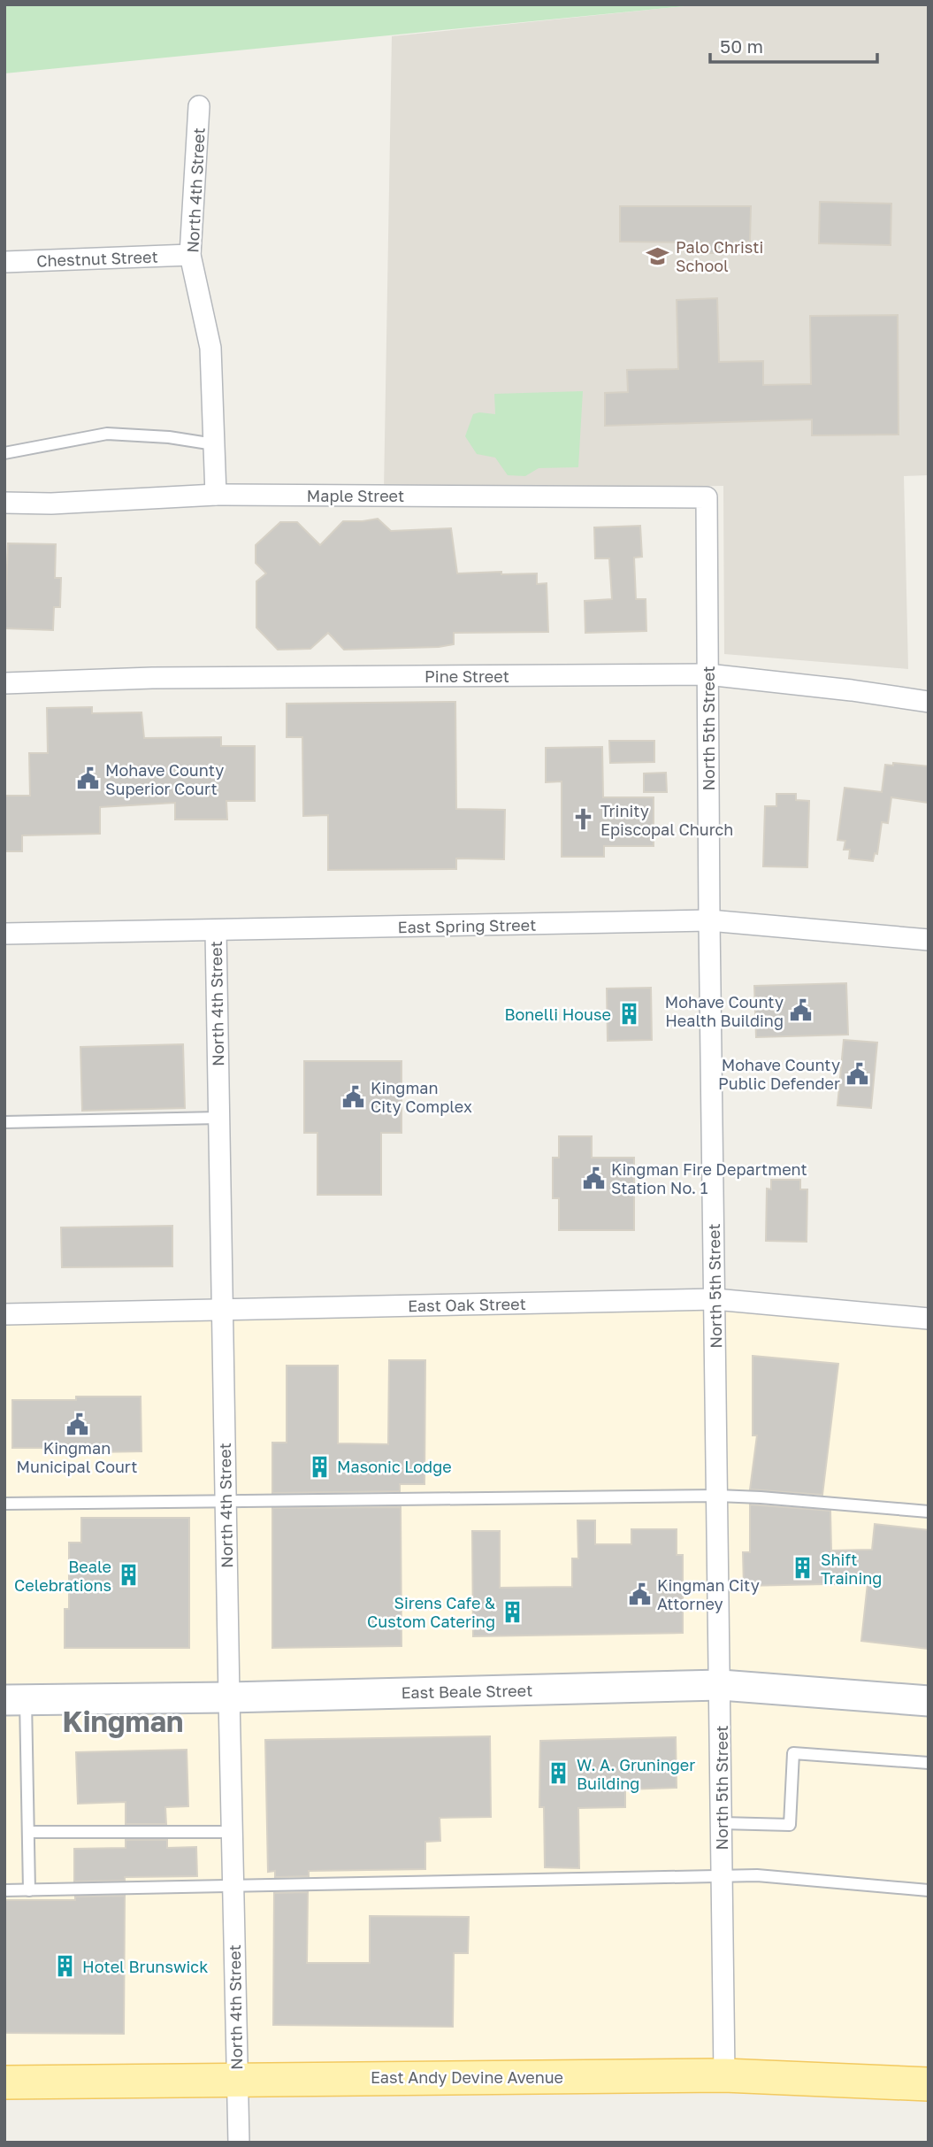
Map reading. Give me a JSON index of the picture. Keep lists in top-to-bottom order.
{
  "streets": {
    "main road": ["East Beale Street", "East Andy Devine Avenue"],
    "street": [
      "North 4th Street",
      "Chestnut Street",
      "Maple Street",
      "Pine Street",
      "North 5th Street",
      "East Spring Street",
      "East Oak Street"
    ]
  },
  "crossings": [
    ["North 4th Street", "Chestnut Street"],
    ["North 4th Street", "Maple Street"],
    ["North 4th Street", "East Spring Street"],
    ["North 4th Street", "East Oak Street"],
    ["North 4th Street", "East Beale Street"],
    ["North 4th Street", "East Andy Devine Avenue"],
    ["Maple Street", "North 5th Street"],
    ["Pine Street", "North 5th Street"],
    ["North 5th Street", "East Spring Street"],
    ["North 5th Street", "East Oak Street"],
    ["North 5th Street", "East Beale Street"],
    ["North 5th Street", "East Andy Devine Avenue"]
  ],
  "districts": ["Kingman"],
  "places": {
    "school or university": ["Palo Christi School"],
    "public building": [
      "Mohave County Superior Court",
      "Mohave County Health Building",
      "Mohave County Public Defender",
      "Kingman City Complex",
      "Kingman Fire Department Station No. 1",
      "Kingman Municipal Court",
      "Kingman City Attorney"
    ],
    "church": ["Trinity Episcopal Church"],
    "building": [
      "Bonelli House",
      "Masonic Lodge",
      "Shift Training",
      "Beale Celebrations",
      "Sirens Cafe & Custom Catering",
      "W. A. Gruninger Building",
      "Hotel Brunswick"
    ]
  },
  "scale_bar": "50 m"
}
